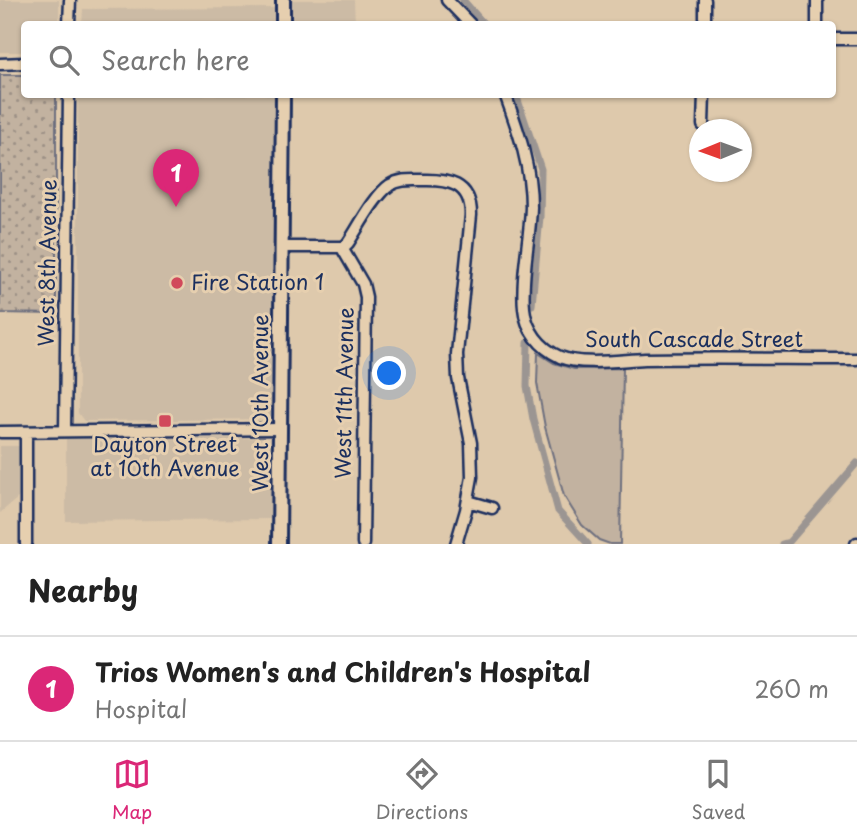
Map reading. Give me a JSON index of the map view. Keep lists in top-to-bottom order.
{
  "streets": {
    "main road": ["West 10th Avenue"],
    "street": ["West 8th Avenue", "South Cascade Street", "West 11th Avenue"]
  },
  "places": {
    "other": ["Fire Station 1"],
    "transit": ["Dayton Street at 10th Avenue"]
  },
  "north": "left",
  "page": {
    "search": "Search here",
    "pins": "1",
    "heading": "Nearby",
    "list": [
      {
        "mark": "1",
        "name": "Trios Women's and Children's Hospital",
        "note": "Hospital",
        "value": "260 m"
      }
    ],
    "nav": ["Map", "Directions", "Saved"]
  }
}
